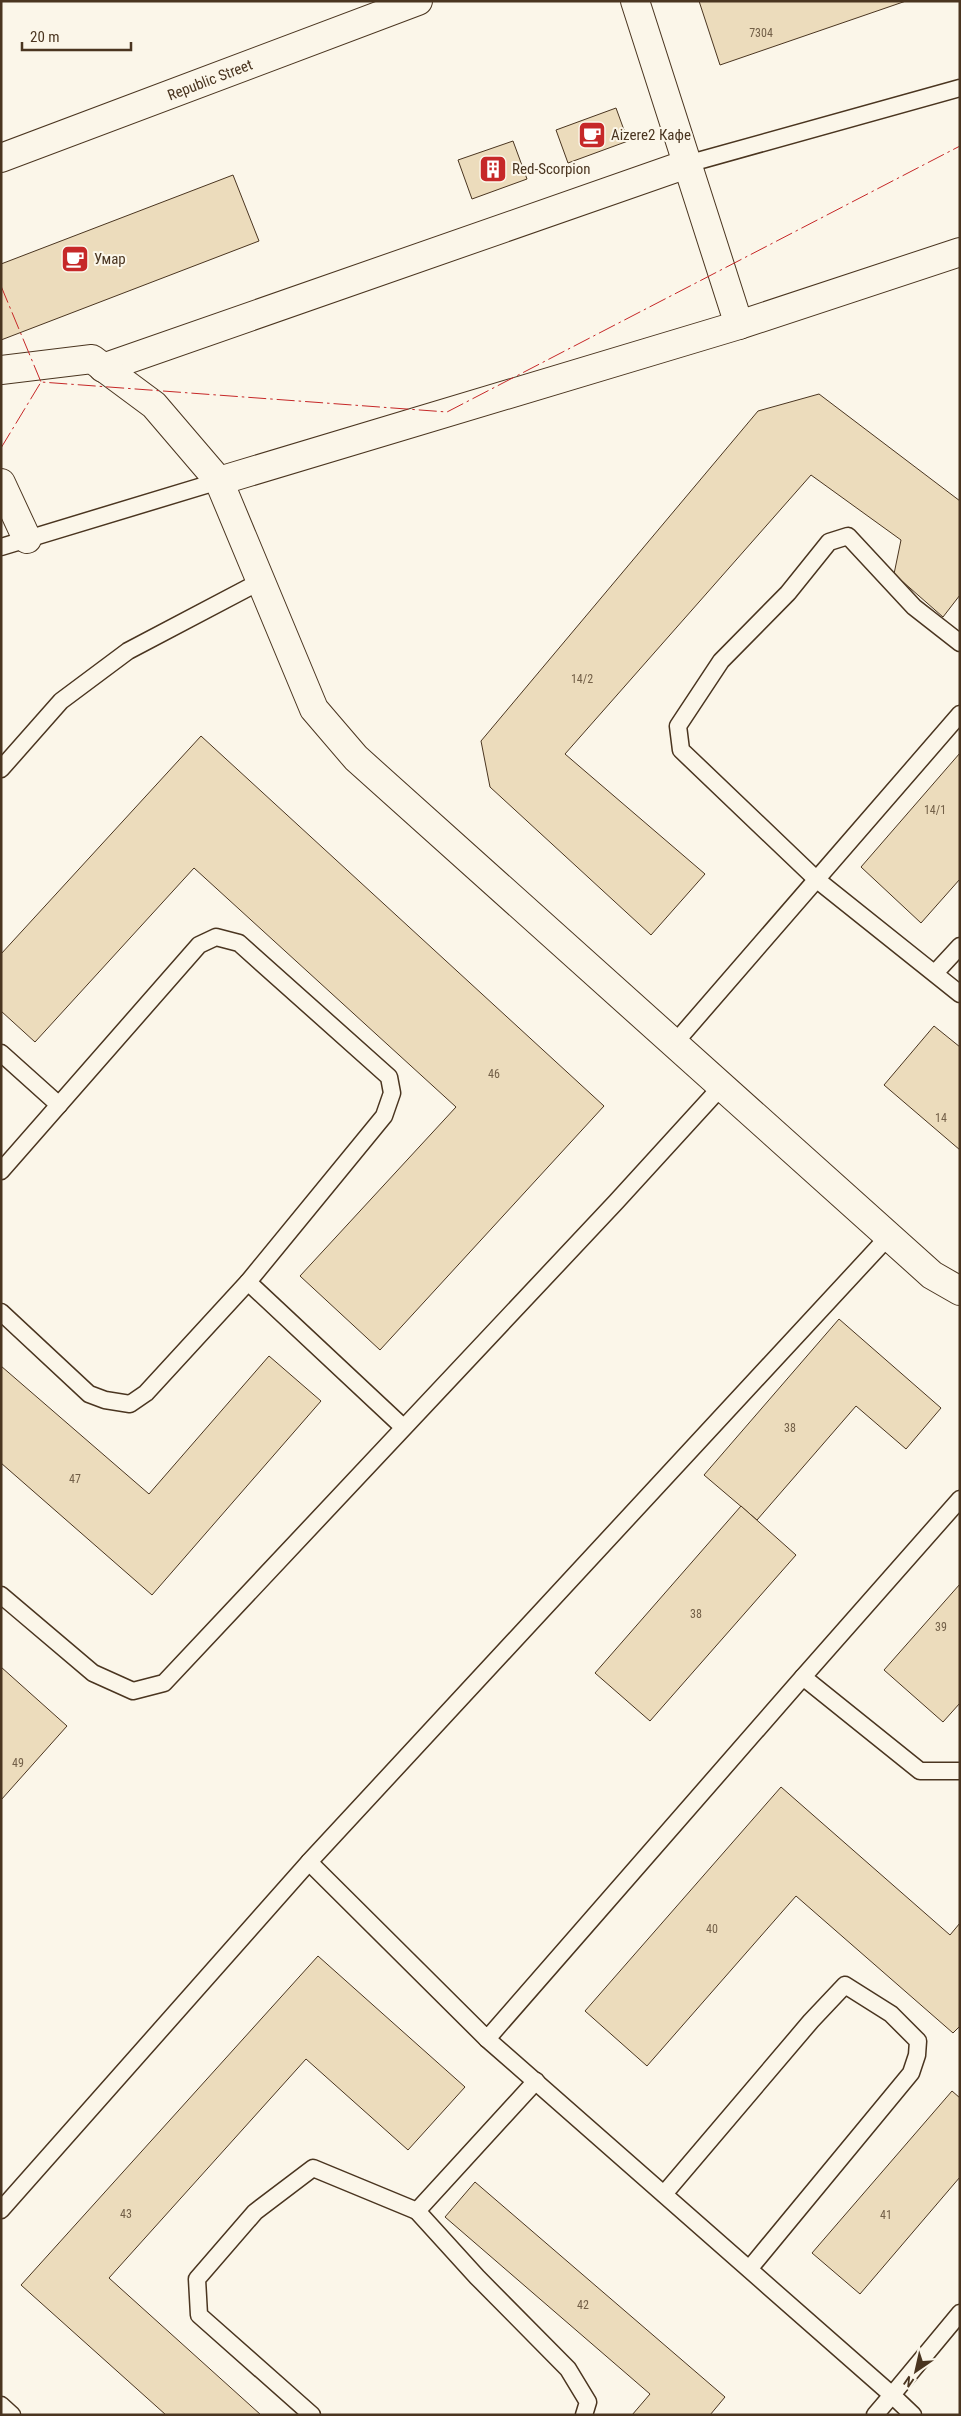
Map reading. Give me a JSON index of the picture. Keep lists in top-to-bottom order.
{
  "streets": {
    "street": ["Republic Street"]
  },
  "places": {
    "cafe": ["Aizere2 Кафе", "Умар"],
    "building": ["Red-Scorpion"]
  },
  "house_numbers": [
    "7304",
    "14/2",
    "14/1",
    "46",
    "14",
    "38",
    "47",
    "38",
    "39",
    "49",
    "40",
    "43",
    "41",
    "42"
  ],
  "scale_bar": "20 m",
  "north": "bottom left"
}
